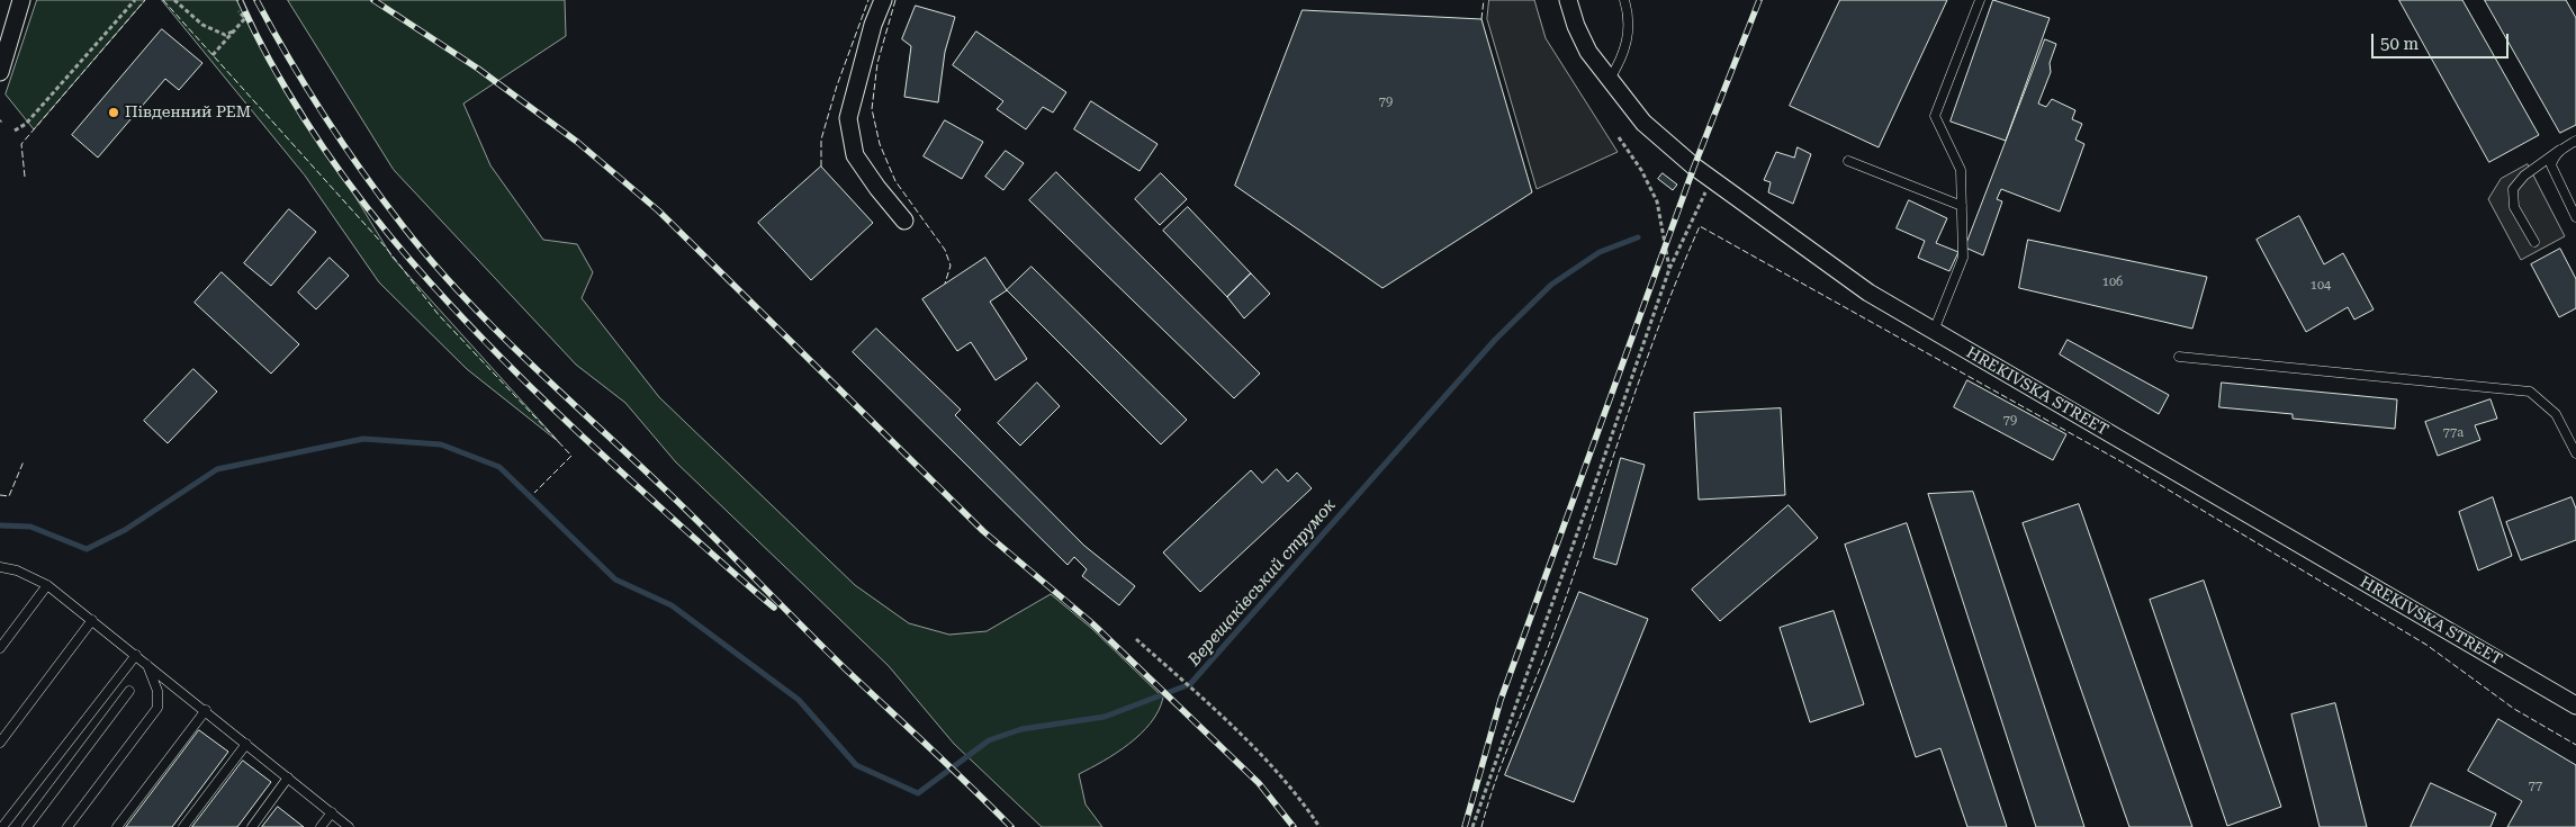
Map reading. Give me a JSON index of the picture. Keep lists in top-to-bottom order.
{
  "streets": {
    "street": ["HREKIVSKA STREET"]
  },
  "water": ["Верещаківський струмок"],
  "places": ["Південний РЕМ"],
  "house_numbers": [
    "79",
    "106",
    "104",
    "79",
    "77а",
    "77"
  ],
  "scale_bar": "50 m"
}
